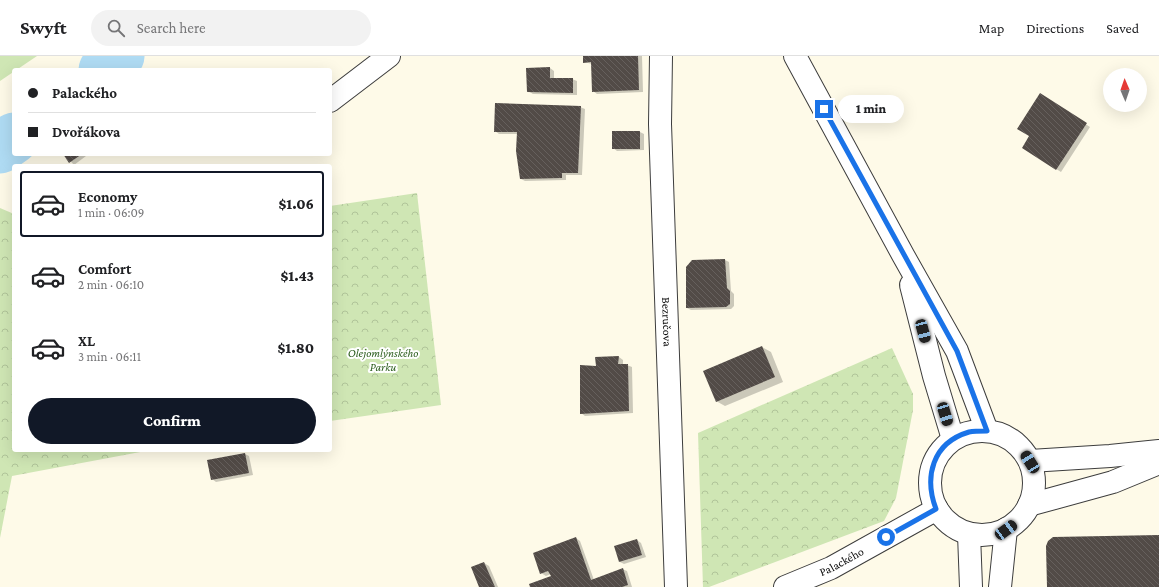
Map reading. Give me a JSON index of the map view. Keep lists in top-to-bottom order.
{
  "streets": {
    "street": ["Bezručova", "Palackého"]
  },
  "parks": ["Olejomlýnského Parku"],
  "north": "top",
  "page": {
    "header": "Swyft",
    "search": "Search here",
    "nav": ["Map", "Directions", "Saved"],
    "banner": ["Palackého", "Dvořákova"],
    "bubble": "1 min",
    "list": [
      {
        "name": "Economy",
        "note": "1 min · 06:09",
        "value": "$1.06"
      },
      {
        "name": "Comfort",
        "note": "2 min · 06:10",
        "value": "$1.43"
      },
      {
        "name": "XL",
        "note": "3 min · 06:11",
        "value": "$1.80"
      }
    ],
    "buttons": "Confirm"
  }
}
